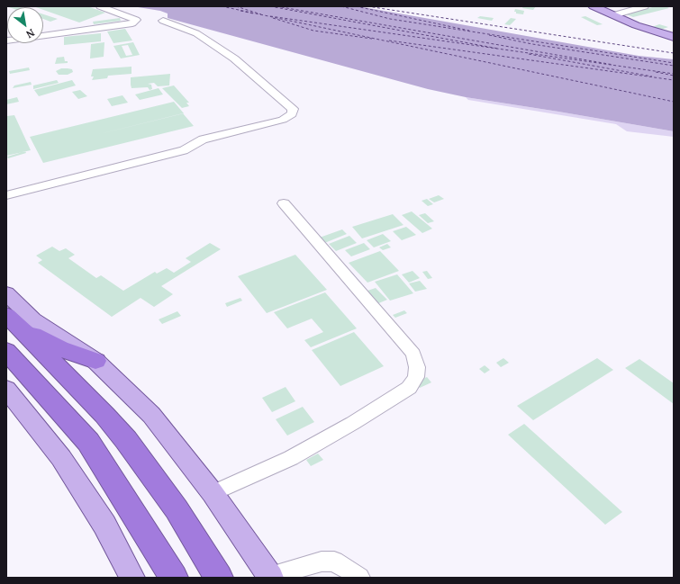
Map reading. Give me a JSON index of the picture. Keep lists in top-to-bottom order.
{
  "north": "bottom right"
}
